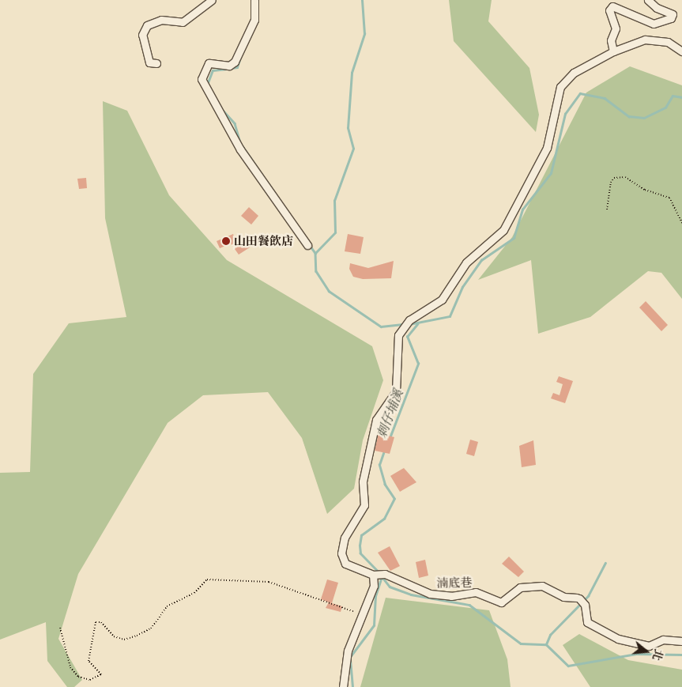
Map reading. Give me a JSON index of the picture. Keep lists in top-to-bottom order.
{
  "streets": {
    "street": ["湳底巷"]
  },
  "water": ["刺仔埔溪"],
  "places": ["山田餐飲店"],
  "north": "right"
}
